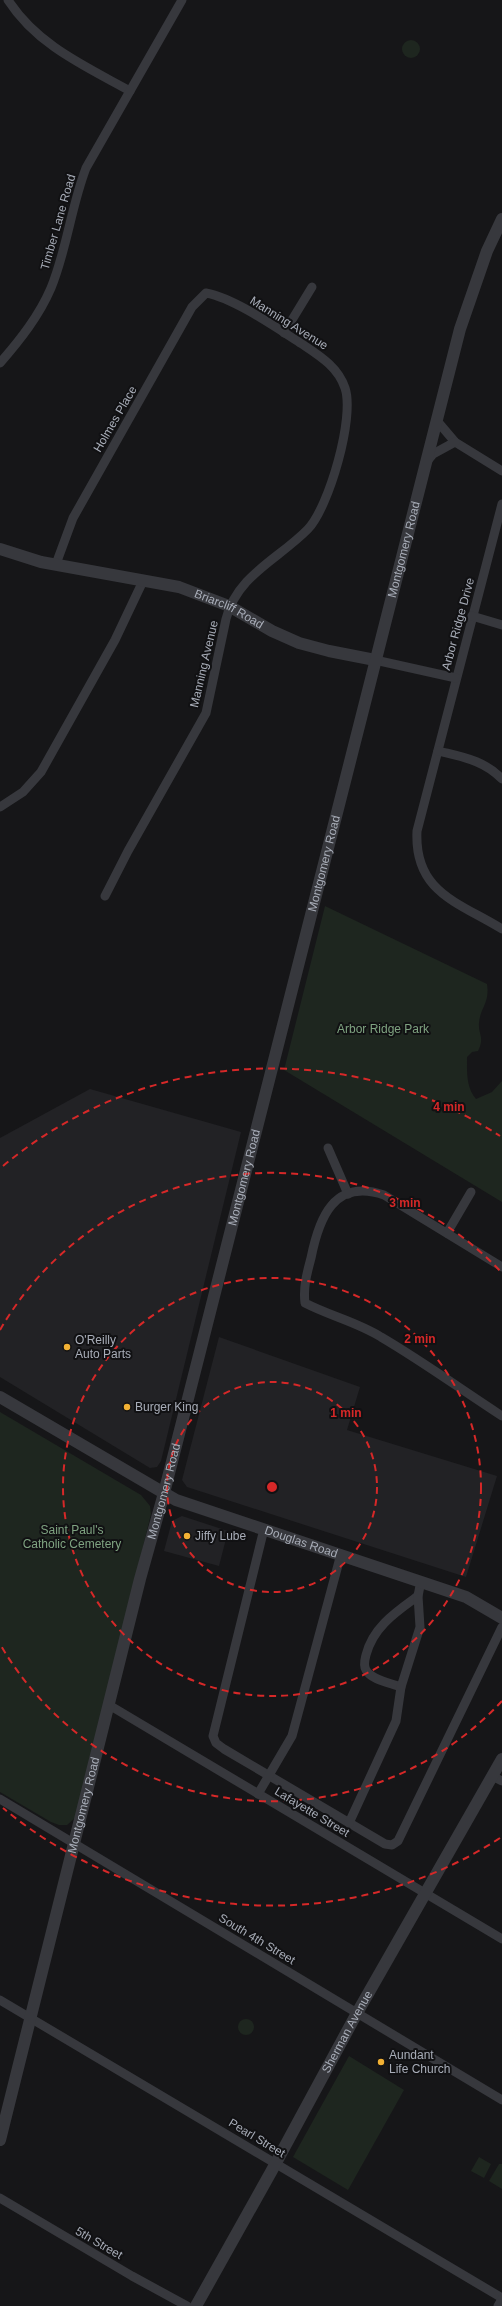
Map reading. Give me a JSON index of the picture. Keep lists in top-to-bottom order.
{
  "streets": {
    "street": [
      "Timber Lane Road",
      "Manning Avenue",
      "Holmes Place",
      "Montgomery Road",
      "Briarcliff Road",
      "Arbor Ridge Drive",
      "Douglas Road",
      "Lafayette Street",
      "South 4th Street",
      "Sherman Avenue",
      "Pearl Street",
      "5th Street"
    ]
  },
  "crossings": [
    ["Manning Avenue", "Holmes Place"],
    ["Manning Avenue", "Briarcliff Road"],
    ["Holmes Place", "Briarcliff Road"],
    ["Montgomery Road", "Briarcliff Road"],
    ["Montgomery Road", "Douglas Road"],
    ["Montgomery Road", "Lafayette Street"],
    ["Montgomery Road", "South 4th Street"],
    ["Montgomery Road", "Pearl Street"],
    ["Briarcliff Road", "Arbor Ridge Drive"],
    ["Lafayette Street", "Sherman Avenue"],
    ["South 4th Street", "Sherman Avenue"],
    ["Sherman Avenue", "Pearl Street"]
  ],
  "parks": ["Arbor Ridge Park", "Saint Paul's Catholic Cemetery"],
  "places": [
    "O'Reilly Auto Parts",
    "Burger King",
    "Jiffy Lube",
    "Aundant Life Church"
  ],
  "rings": [
    "4 min",
    "3 min",
    "2 min",
    "1 min"
  ]
}
